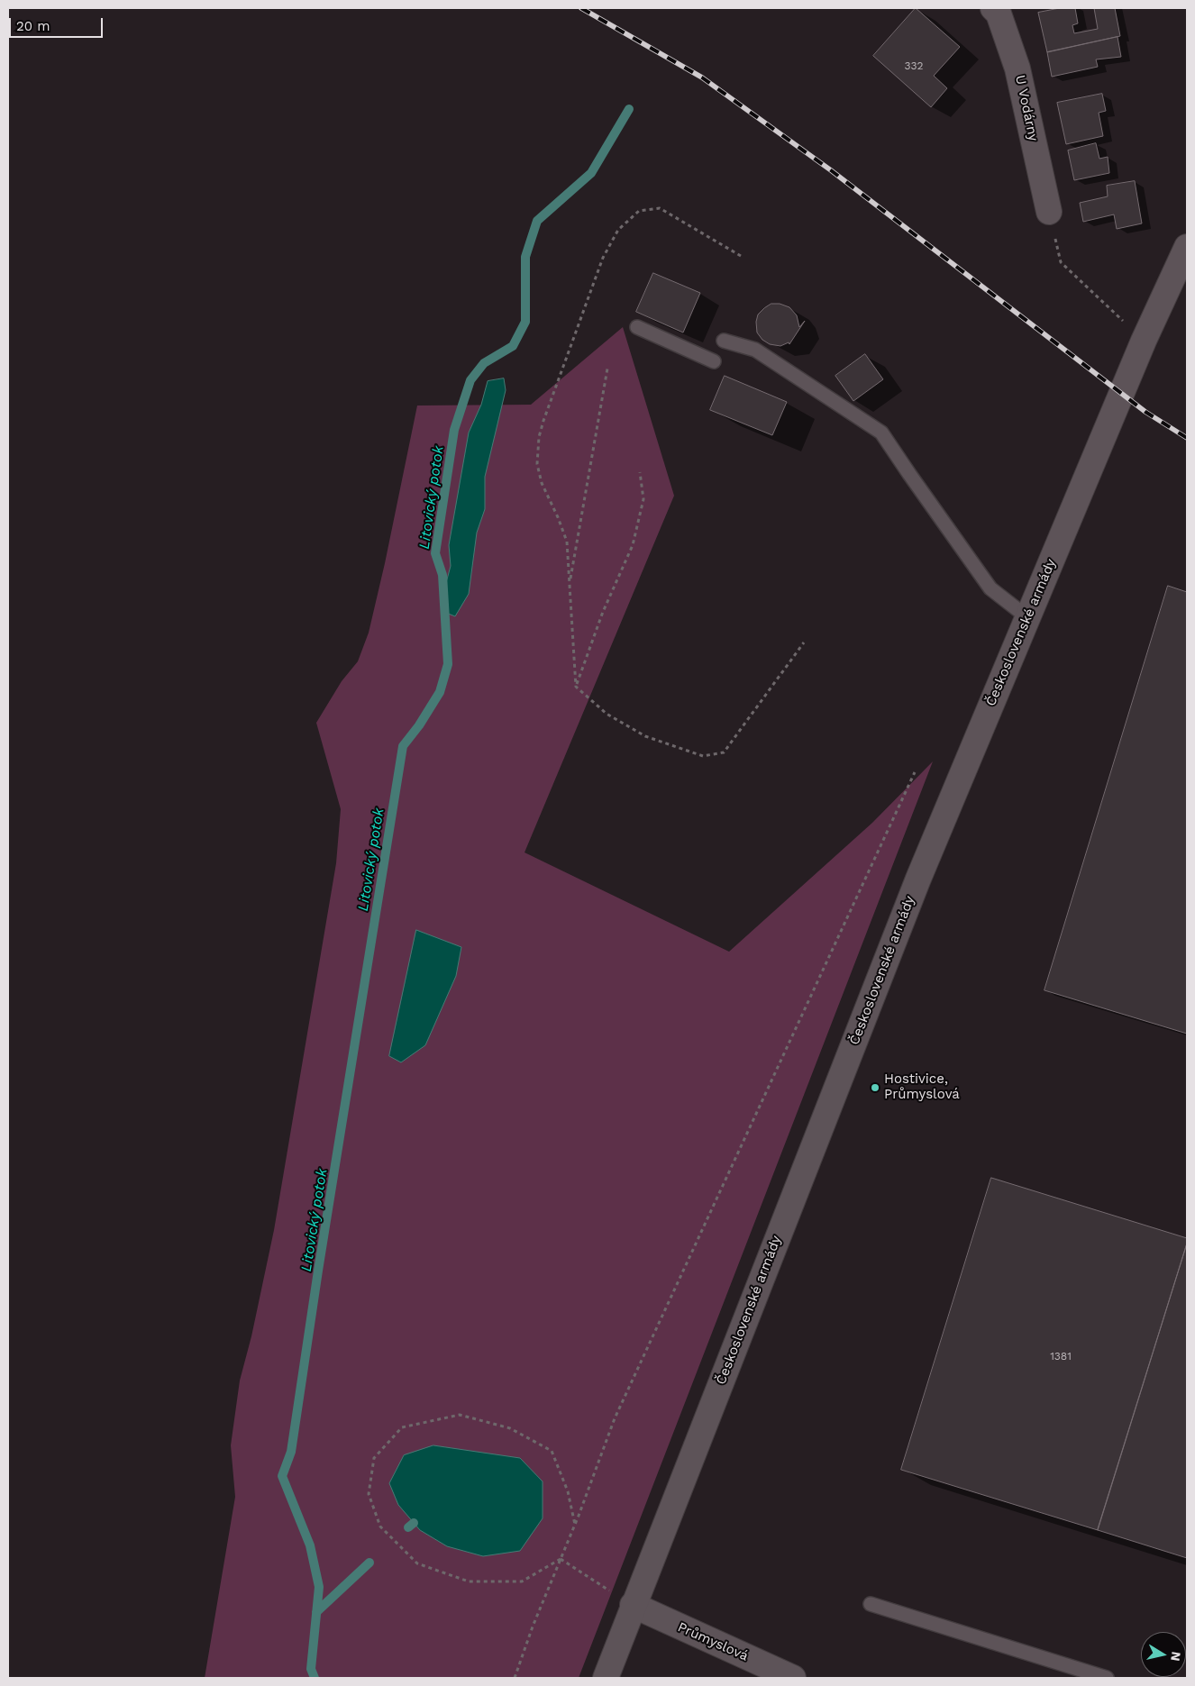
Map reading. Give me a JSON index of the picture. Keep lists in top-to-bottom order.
{
  "streets": {
    "main road": ["U Vodárny", "Československé armády", "Průmyslová"]
  },
  "crossings": [
    ["Československé armády", "Průmyslová"]
  ],
  "water": ["Litovický potok"],
  "places": ["Hostivice, Průmyslová"],
  "house_numbers": ["332", "1381"],
  "scale_bar": "20 m",
  "north": "right"
}
